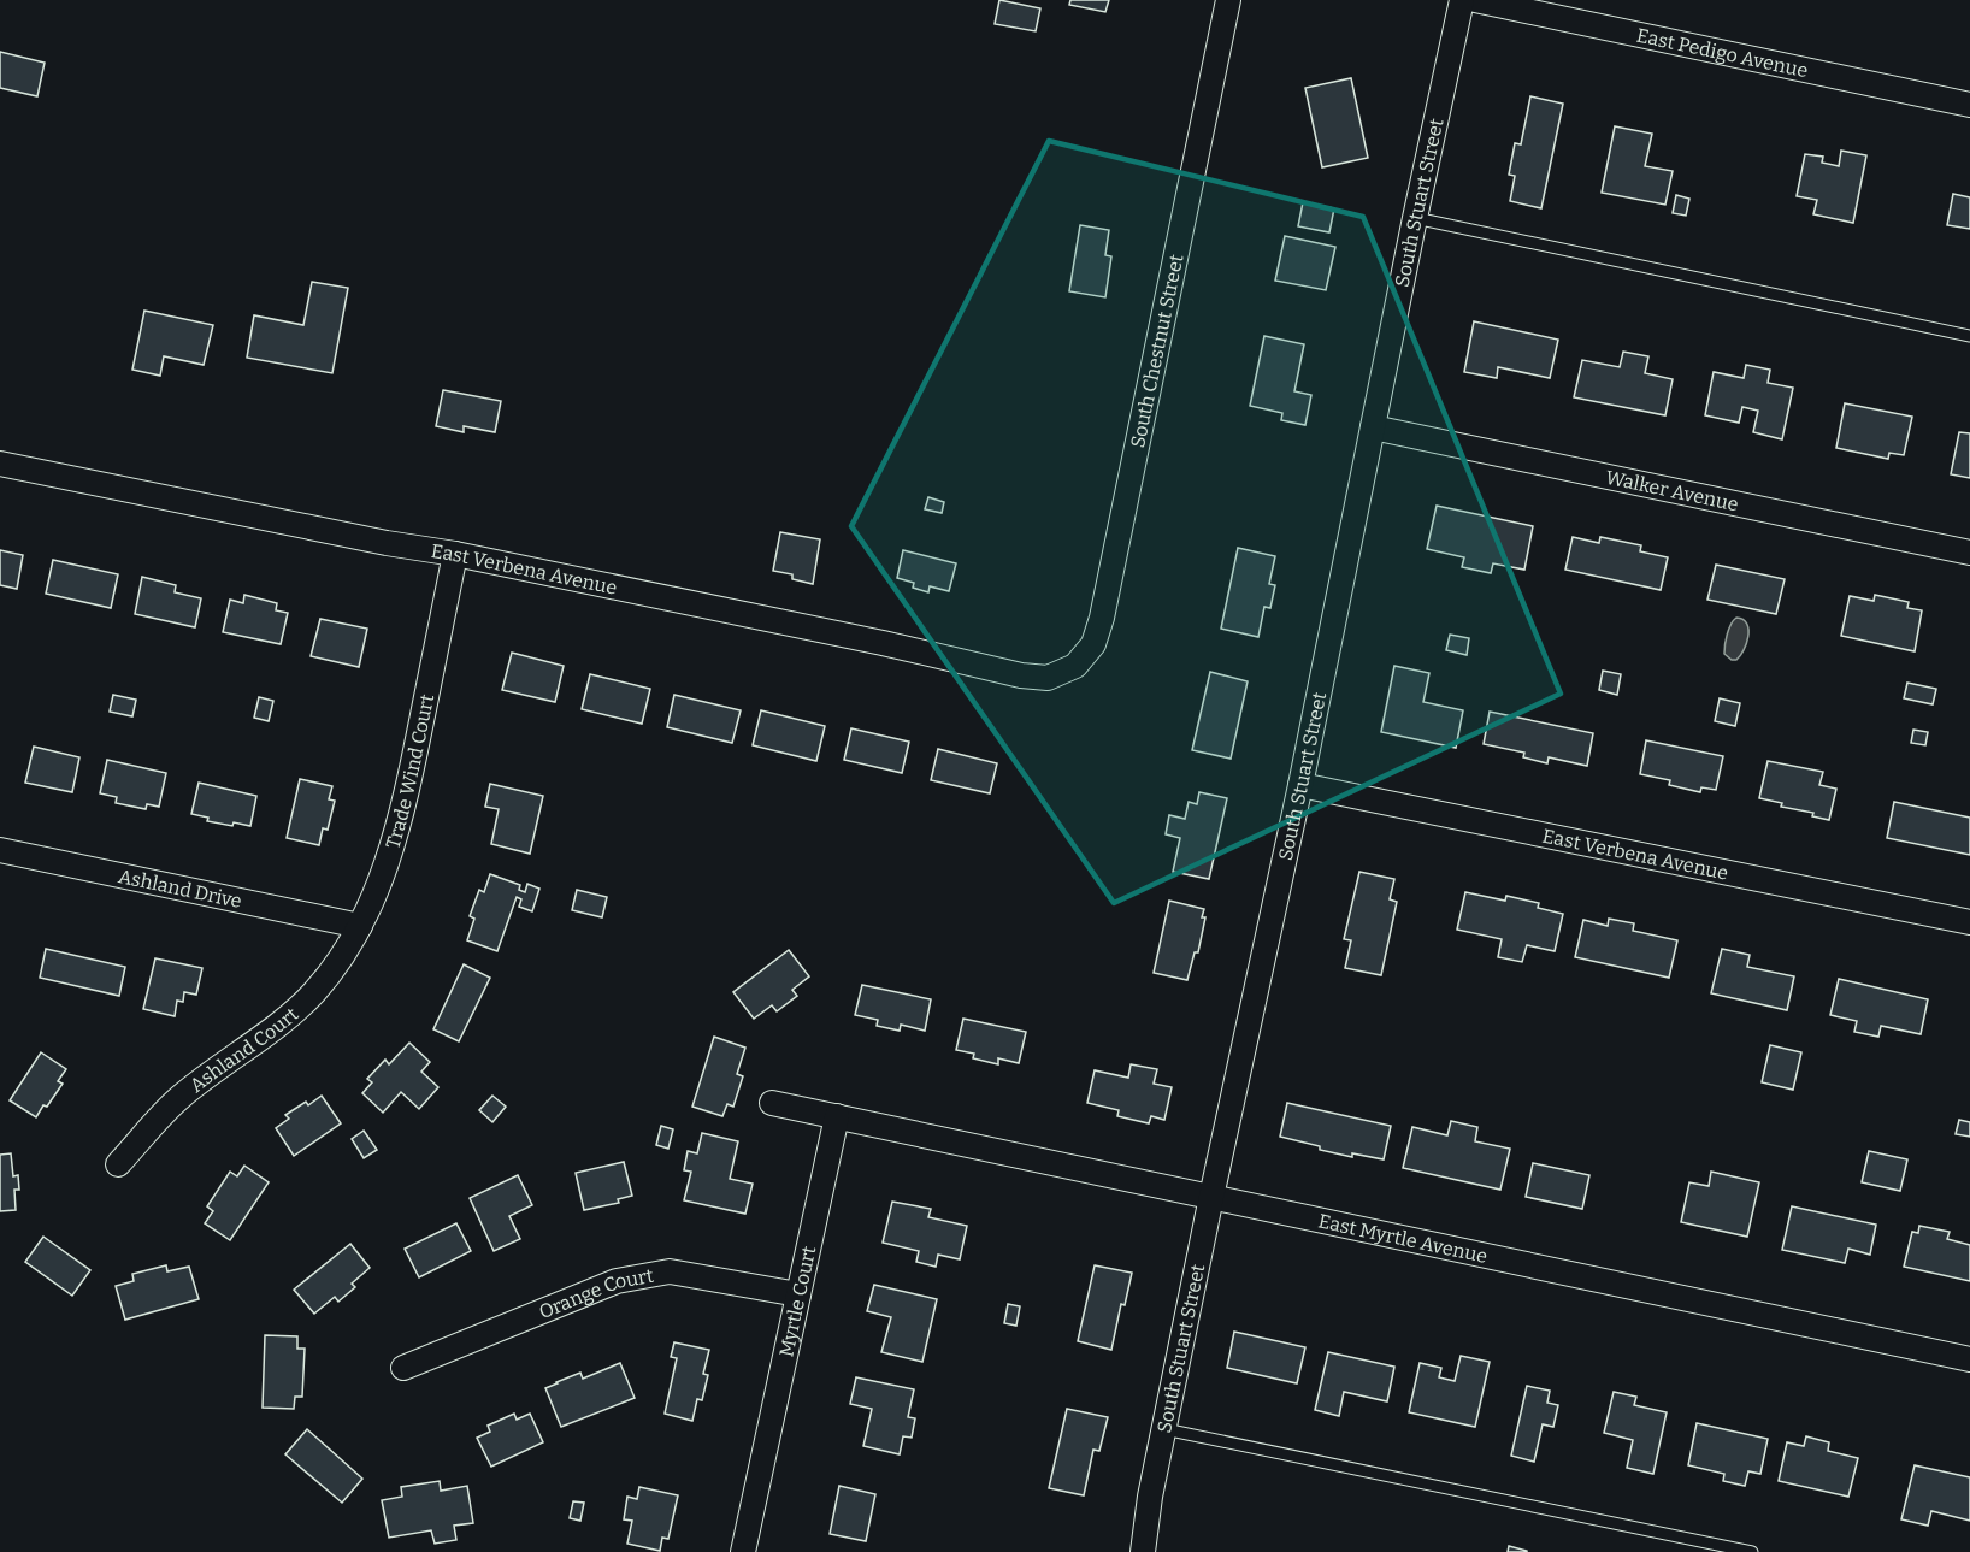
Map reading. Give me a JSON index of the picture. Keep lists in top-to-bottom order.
{
  "streets": {
    "street": [
      "East Pedigo Avenue",
      "South Stuart Street",
      "South Chestnut Street",
      "Walker Avenue",
      "East Verbena Avenue",
      "Trade Wind Court",
      "Ashland Drive",
      "Ashland Court",
      "East Myrtle Avenue",
      "Orange Court",
      "Myrtle Court"
    ]
  },
  "crossings": [
    ["South Stuart Street", "Walker Avenue"],
    ["South Stuart Street", "East Verbena Avenue"],
    ["South Stuart Street", "East Myrtle Avenue"],
    ["South Chestnut Street", "East Verbena Avenue"],
    ["East Verbena Avenue", "Trade Wind Court"],
    ["Trade Wind Court", "Ashland Drive"],
    ["Trade Wind Court", "Ashland Court"],
    ["Ashland Drive", "Ashland Court"],
    ["East Myrtle Avenue", "Myrtle Court"],
    ["Orange Court", "Myrtle Court"]
  ]
}
